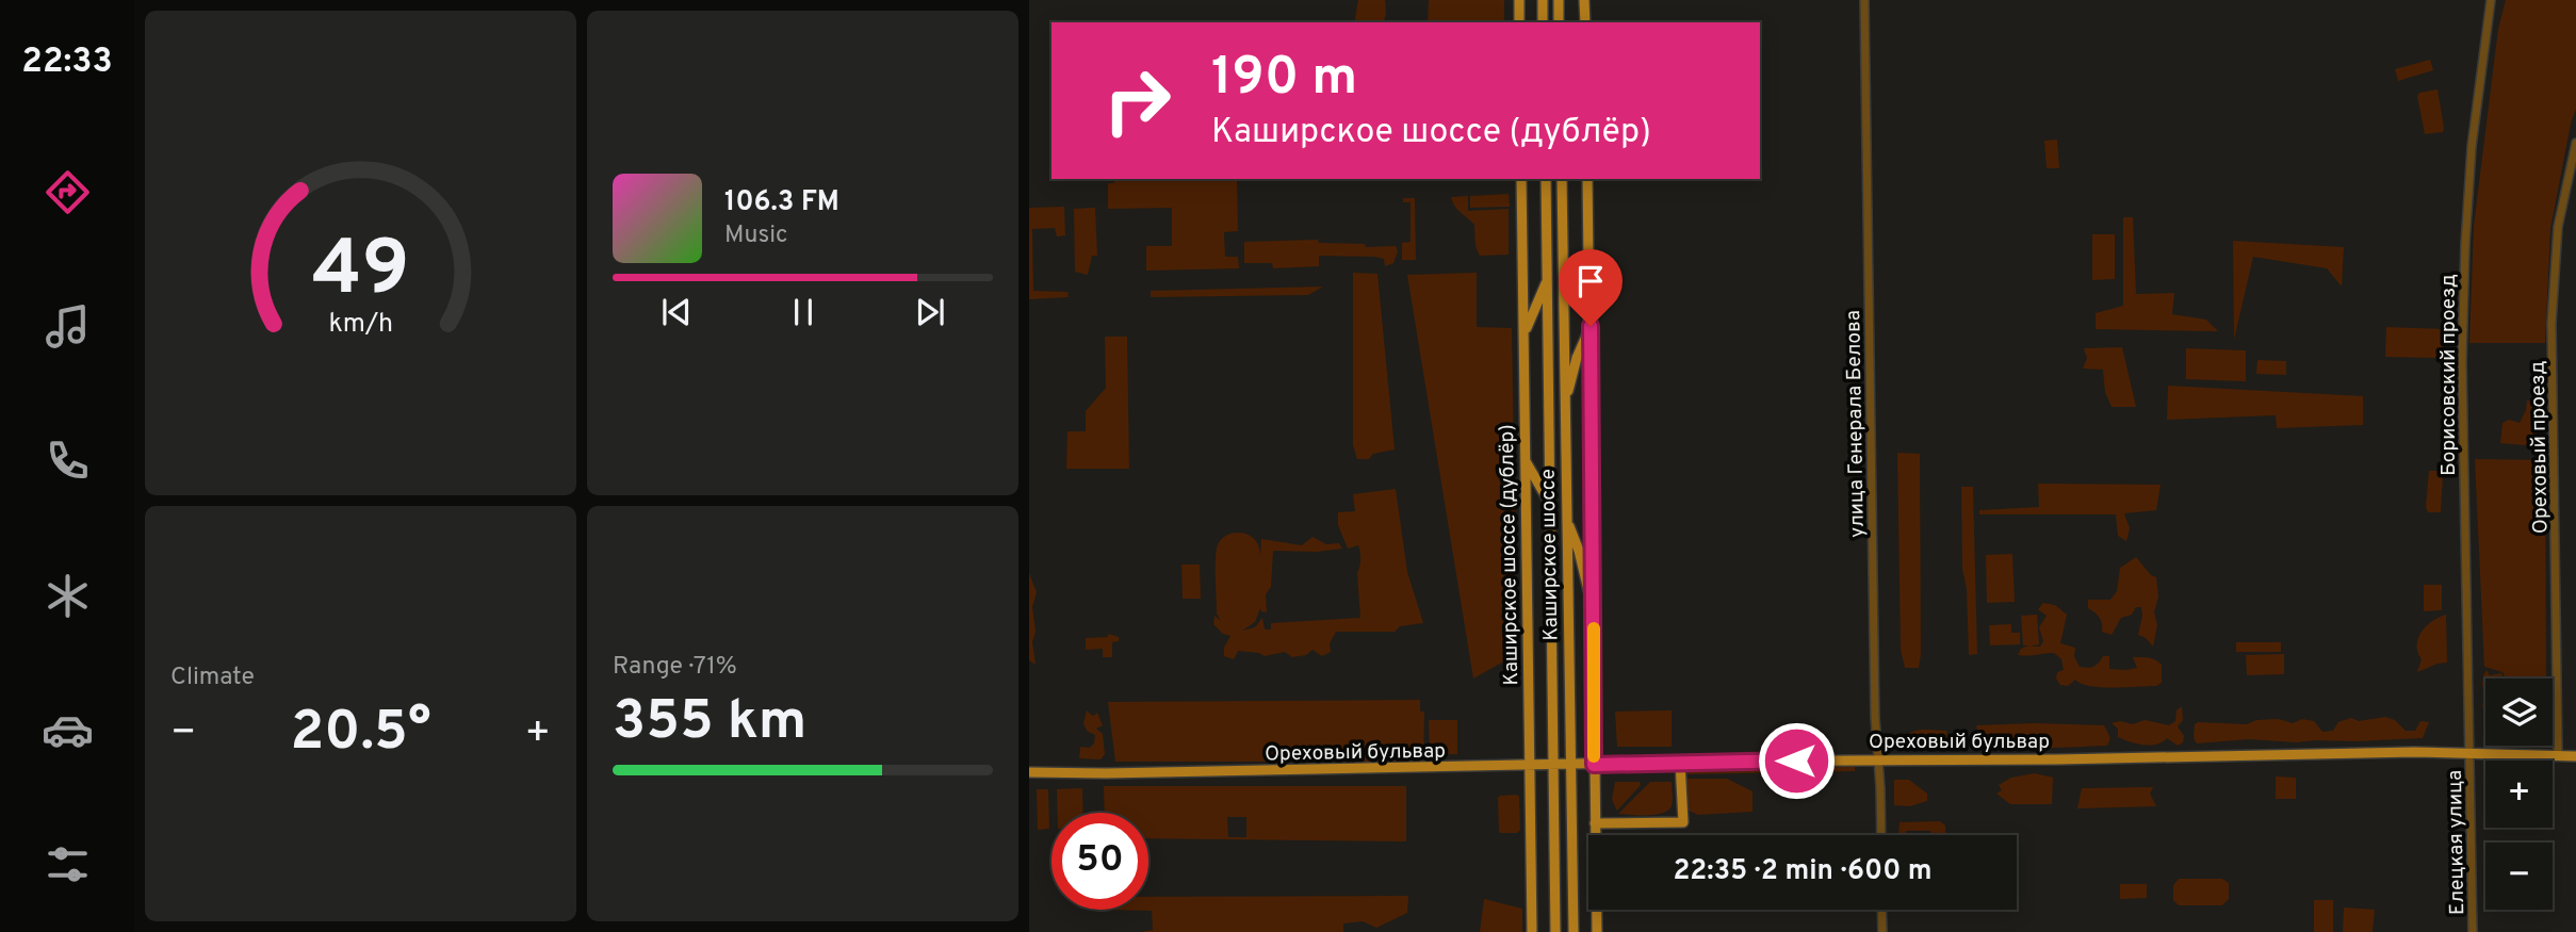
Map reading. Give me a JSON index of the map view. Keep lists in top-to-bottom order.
{
  "streets": {
    "main road": ["Каширское шоссе (дублёр)", "Каширское шоссе", "Ореховый бульвар"],
    "street": [
      "Борисовский проезд",
      "улица Генерала Белова",
      "Ореховый проезд",
      "Елецкая улица"
    ]
  },
  "crossings": [
    ["Борисовский проезд", "Ореховый бульвар"],
    ["Борисовский проезд", "Елецкая улица"],
    ["улица Генерала Белова", "Ореховый бульвар"],
    ["Ореховый проезд", "Ореховый бульвар"],
    ["Каширское шоссе (дублёр)", "Ореховый бульвар"],
    ["Каширское шоссе", "Ореховый бульвар"],
    ["Ореховый бульвар", "Елецкая улица"]
  ],
  "page": {
    "tabs": "22:33",
    "turn": ["190 m", "Каширское шоссе (дублёр)"],
    "song": ["106.3 FM", "Music"],
    "tile": [
      "Climate",
      ["Range · 71%", "355 km"]
    ],
    "map_buttons": ["+", "−"],
    "heat": ["−", "20.5°", "+"],
    "limit": "50",
    "trip": "22:35 · 2 min · 600 m",
    "gauge": ["49", "km/h"]
  }
}
